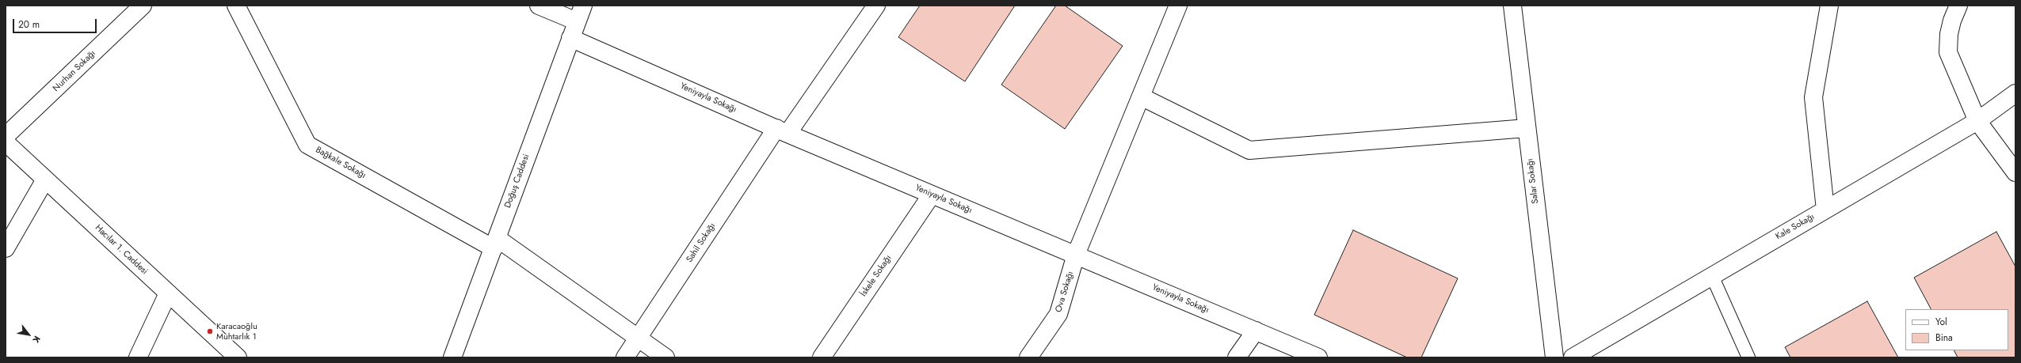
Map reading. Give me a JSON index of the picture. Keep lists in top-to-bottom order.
{
  "streets": {
    "street": [
      "Nurhan Sokağı",
      "Yeniyayla Sokağı",
      "Bağkale Sokağı",
      "Doğuş Caddesi",
      "Salar Sokağı",
      "Kale Sokağı",
      "Sahil Sokağı",
      "Hacılar 1. Caddesi",
      "İskele Sokağı",
      "Ova Sokağı"
    ]
  },
  "crossings": [
    ["Yeniyayla Sokağı", "Doğuş Caddesi"],
    ["Yeniyayla Sokağı", "Sahil Sokağı"],
    ["Yeniyayla Sokağı", "İskele Sokağı"],
    ["Yeniyayla Sokağı", "Ova Sokağı"],
    ["Bağkale Sokağı", "Doğuş Caddesi"],
    ["Bağkale Sokağı", "Sahil Sokağı"]
  ],
  "places": ["Karacaoğlu Muhtarlık 1"],
  "legend": ["Yol", "Bina"],
  "scale_bar": "20 m",
  "north": "bottom right"
}
